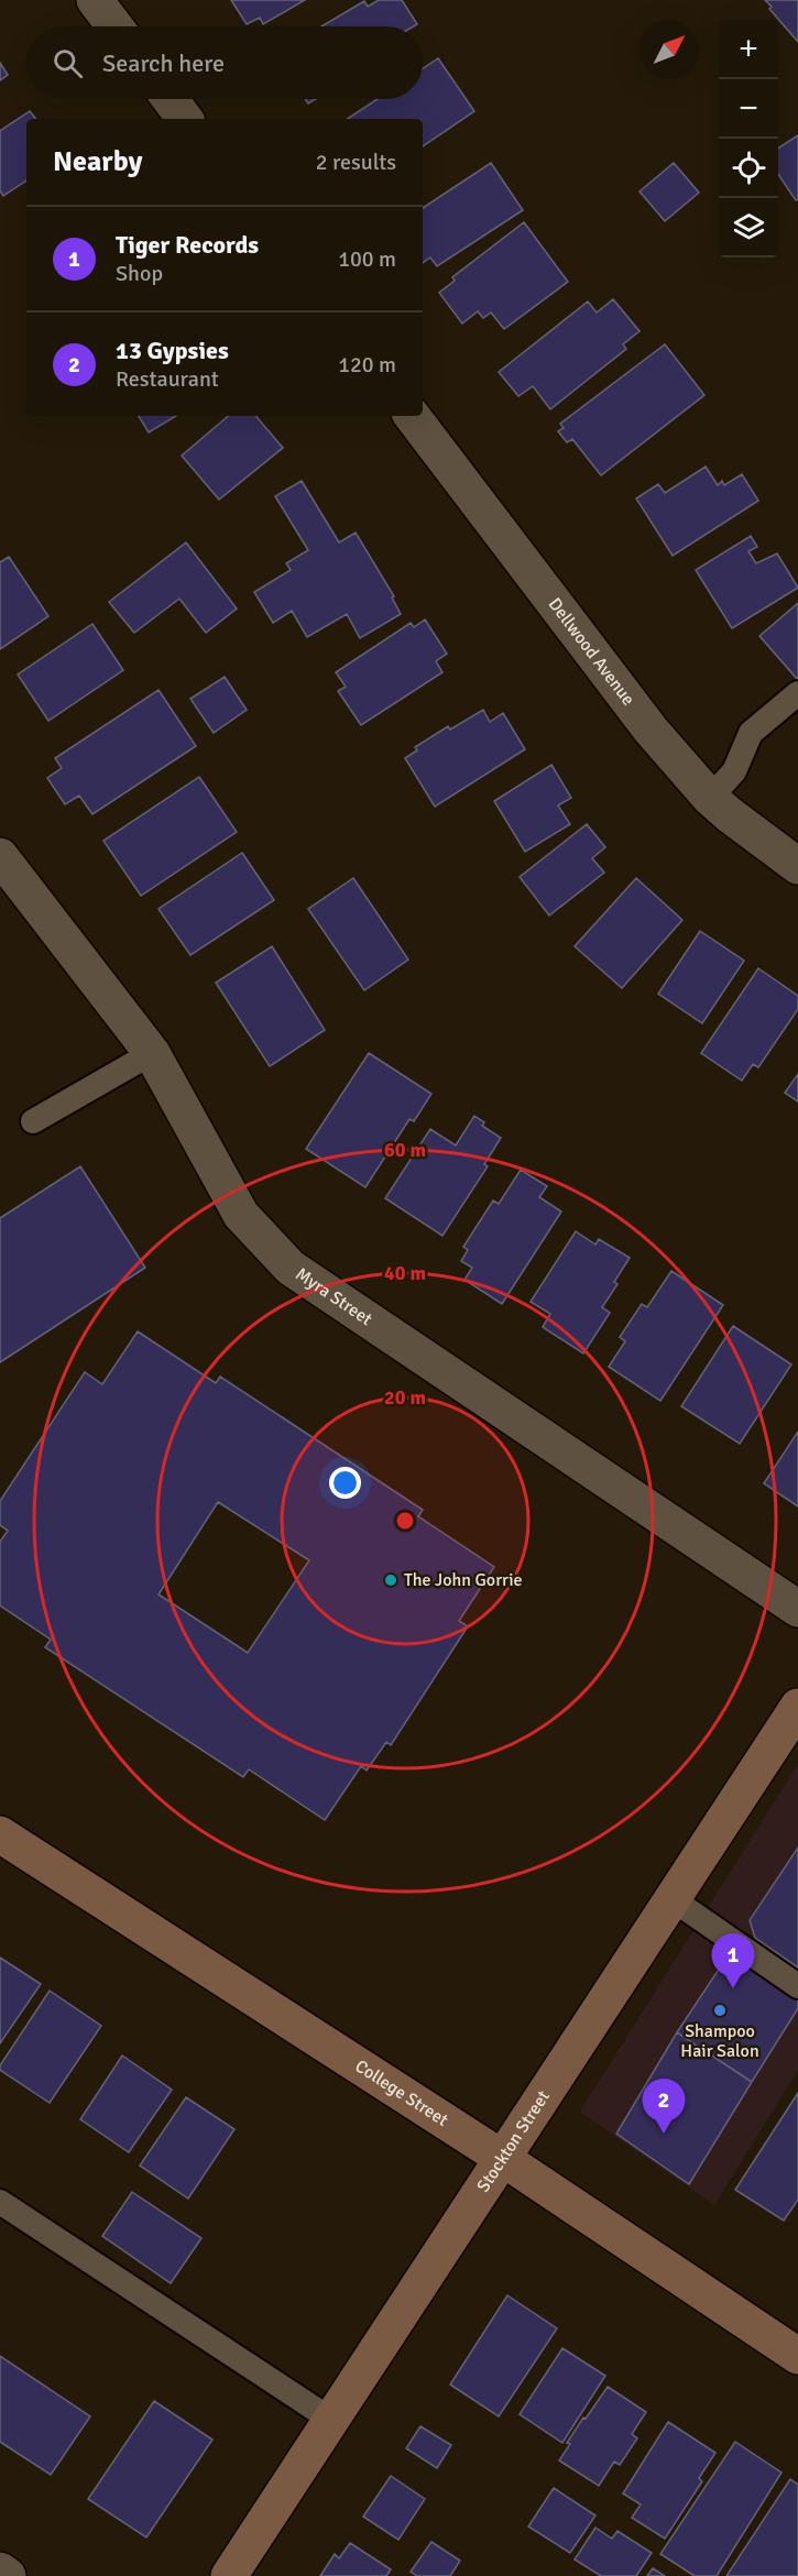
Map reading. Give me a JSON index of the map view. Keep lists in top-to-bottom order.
{
  "streets": {
    "main road": ["College Street", "Stockton Street"],
    "street": ["Dellwood Avenue", "Myra Street"]
  },
  "crossings": [
    ["College Street", "Stockton Street"]
  ],
  "places": ["The John Gorrie", "Shampoo Hair Salon"],
  "north": "top right",
  "page": {
    "map_buttons": ["+", "−"],
    "search": "Search here",
    "heading": ["Nearby", "2 results"],
    "list": [
      {
        "mark": "1",
        "name": "Tiger Records",
        "note": "Shop",
        "value": "100 m"
      },
      {
        "mark": "2",
        "name": "13 Gypsies",
        "note": "Restaurant",
        "value": "120 m"
      }
    ],
    "pins": ["1", "2"]
  },
  "rings": ["60 m", "40 m", "20 m"]
}
